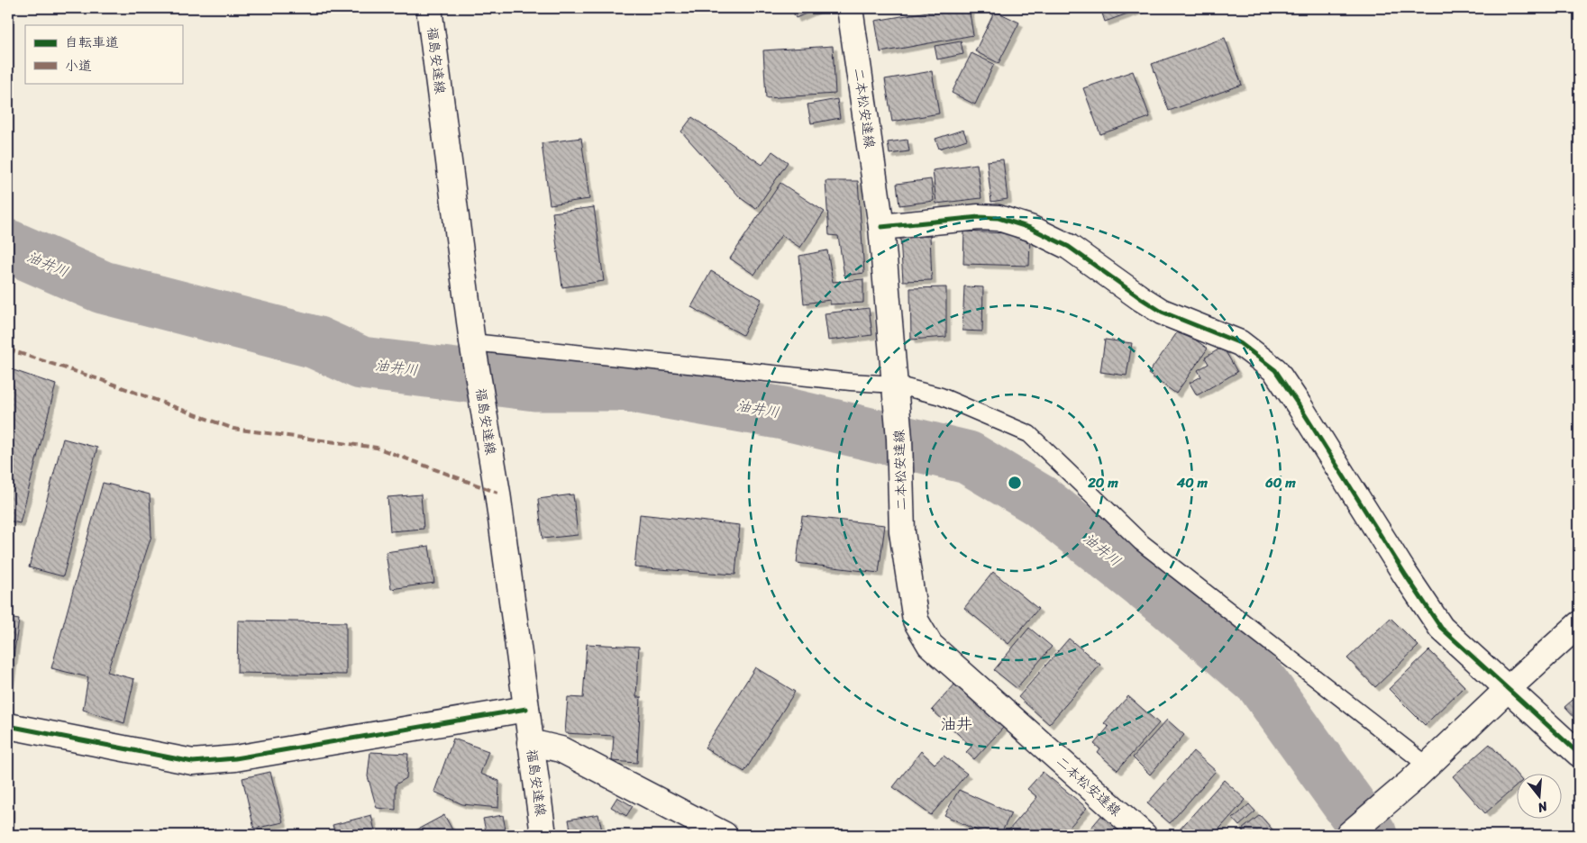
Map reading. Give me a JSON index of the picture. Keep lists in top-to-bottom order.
{
  "streets": {
    "street": ["福島安達線", "二本松安達線"]
  },
  "districts": ["油井"],
  "water": ["油井川"],
  "legend": ["自転車道", "小道"],
  "north": "bottom",
  "rings": ["20 m", "40 m", "60 m"]
}
